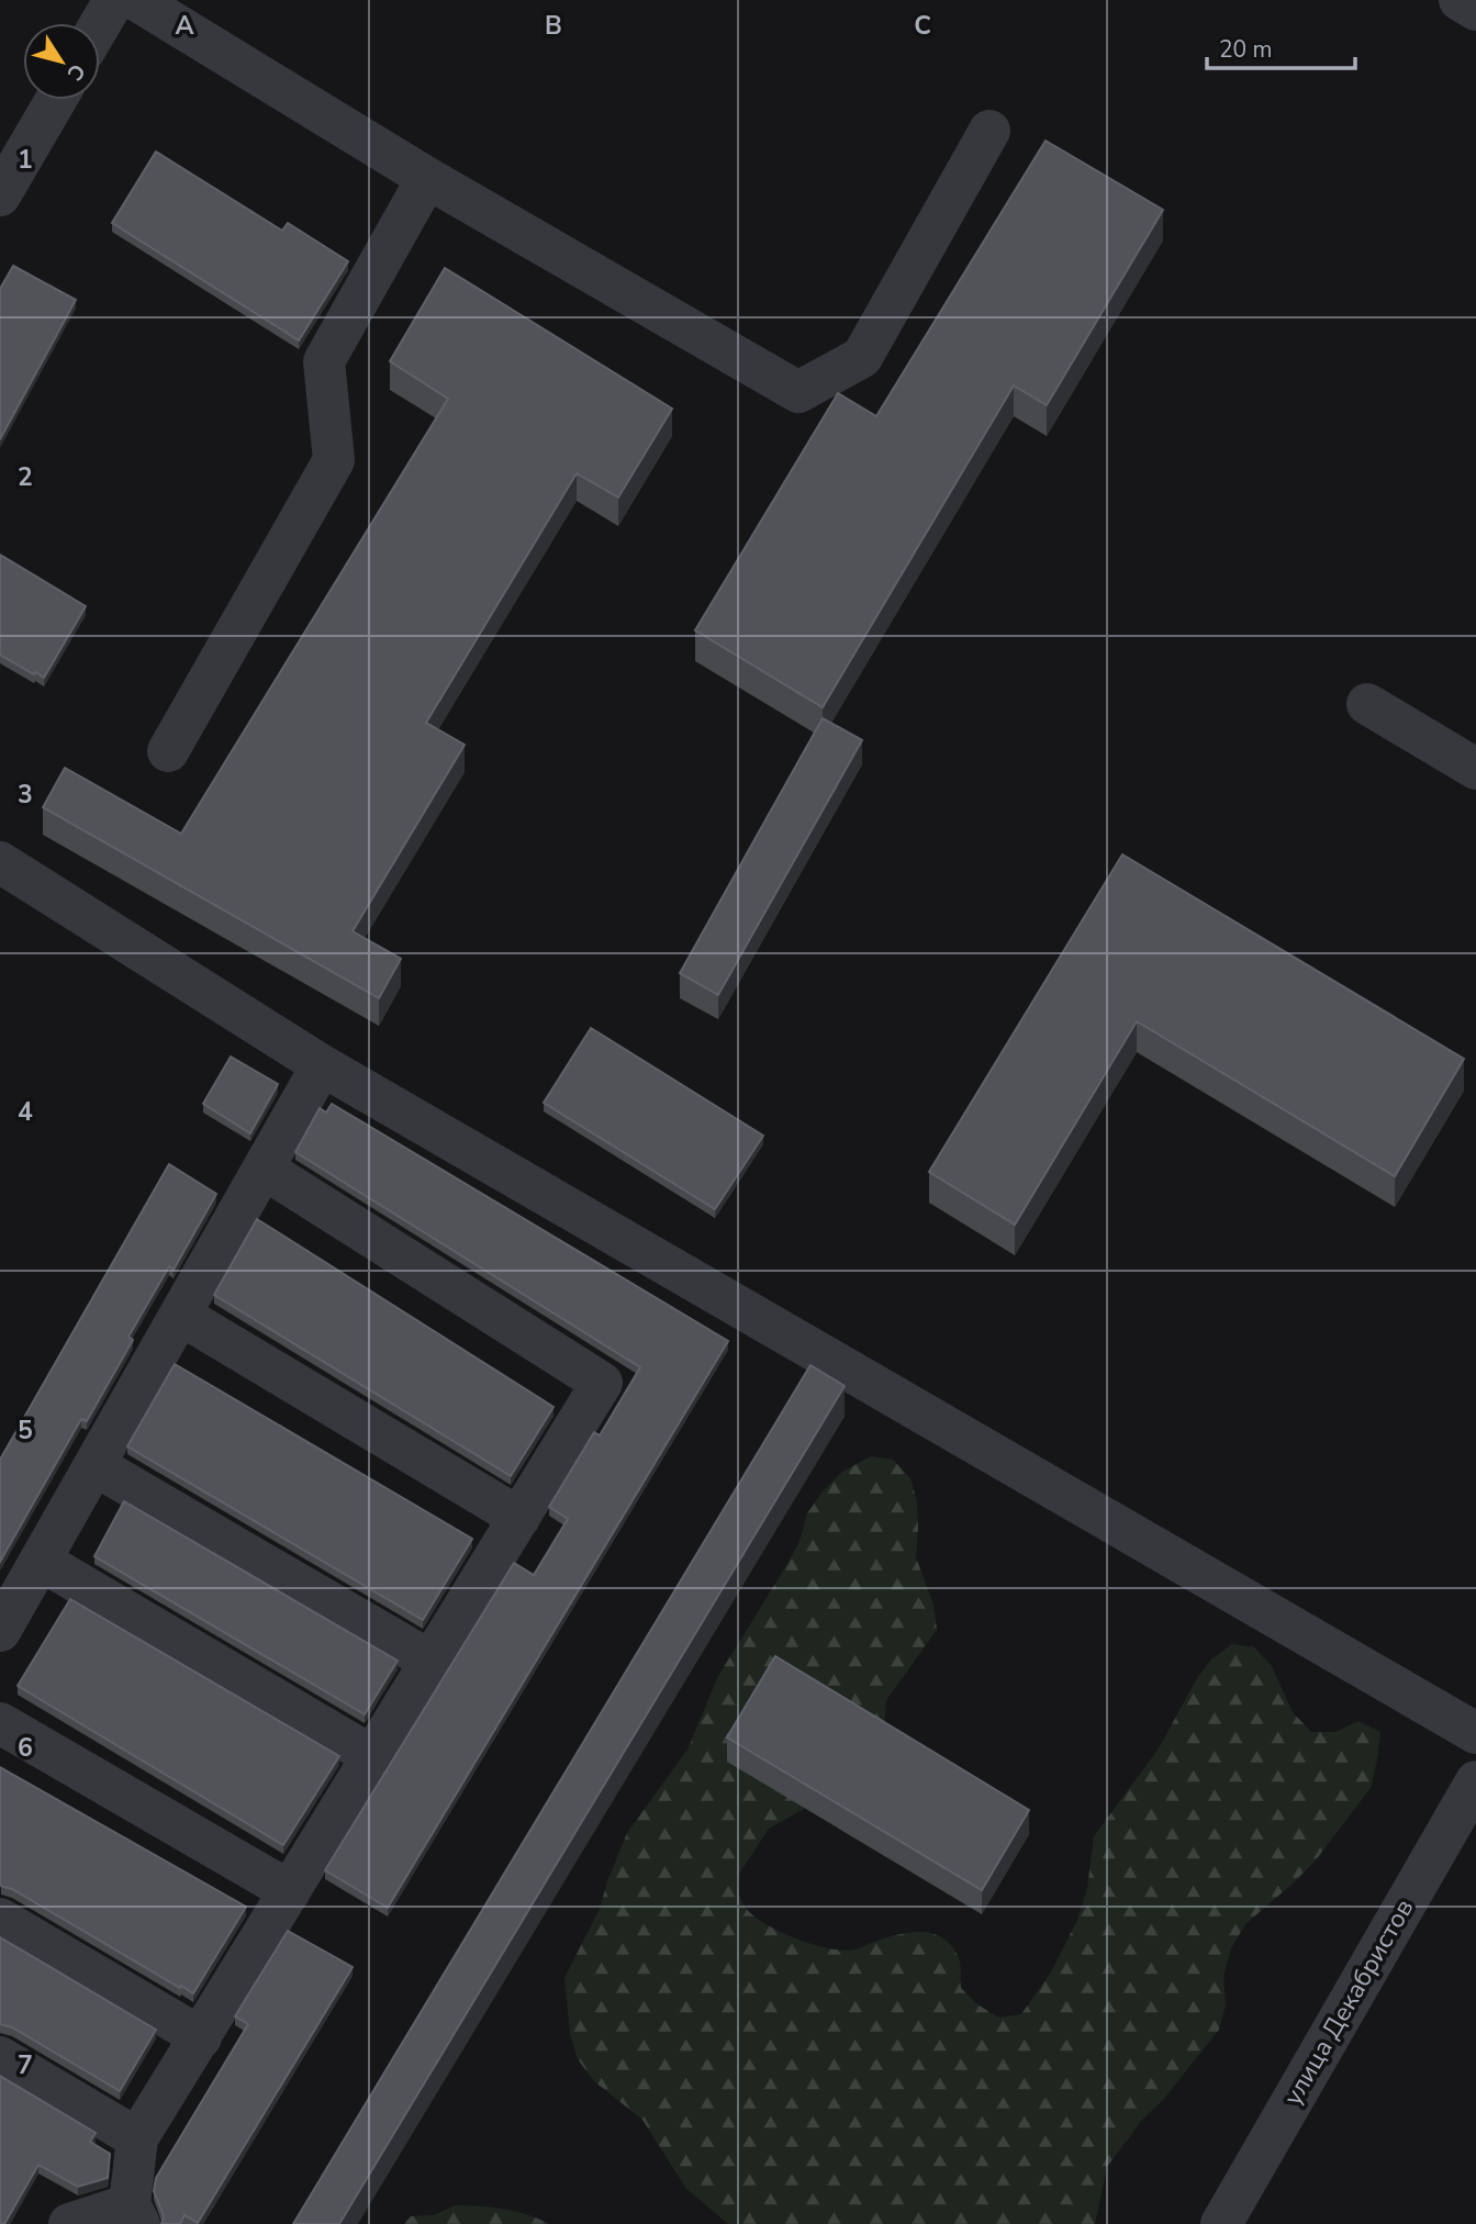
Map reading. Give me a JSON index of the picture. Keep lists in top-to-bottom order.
{
  "streets": {
    "street": ["улица Декабристов"]
  },
  "scale_bar": "20 m",
  "north": "bottom right",
  "grid": {
    "columns": ["A", "B", "C"],
    "rows": [
      "1",
      "2",
      "3",
      "4",
      "5",
      "6",
      "7"
    ]
  }
}
